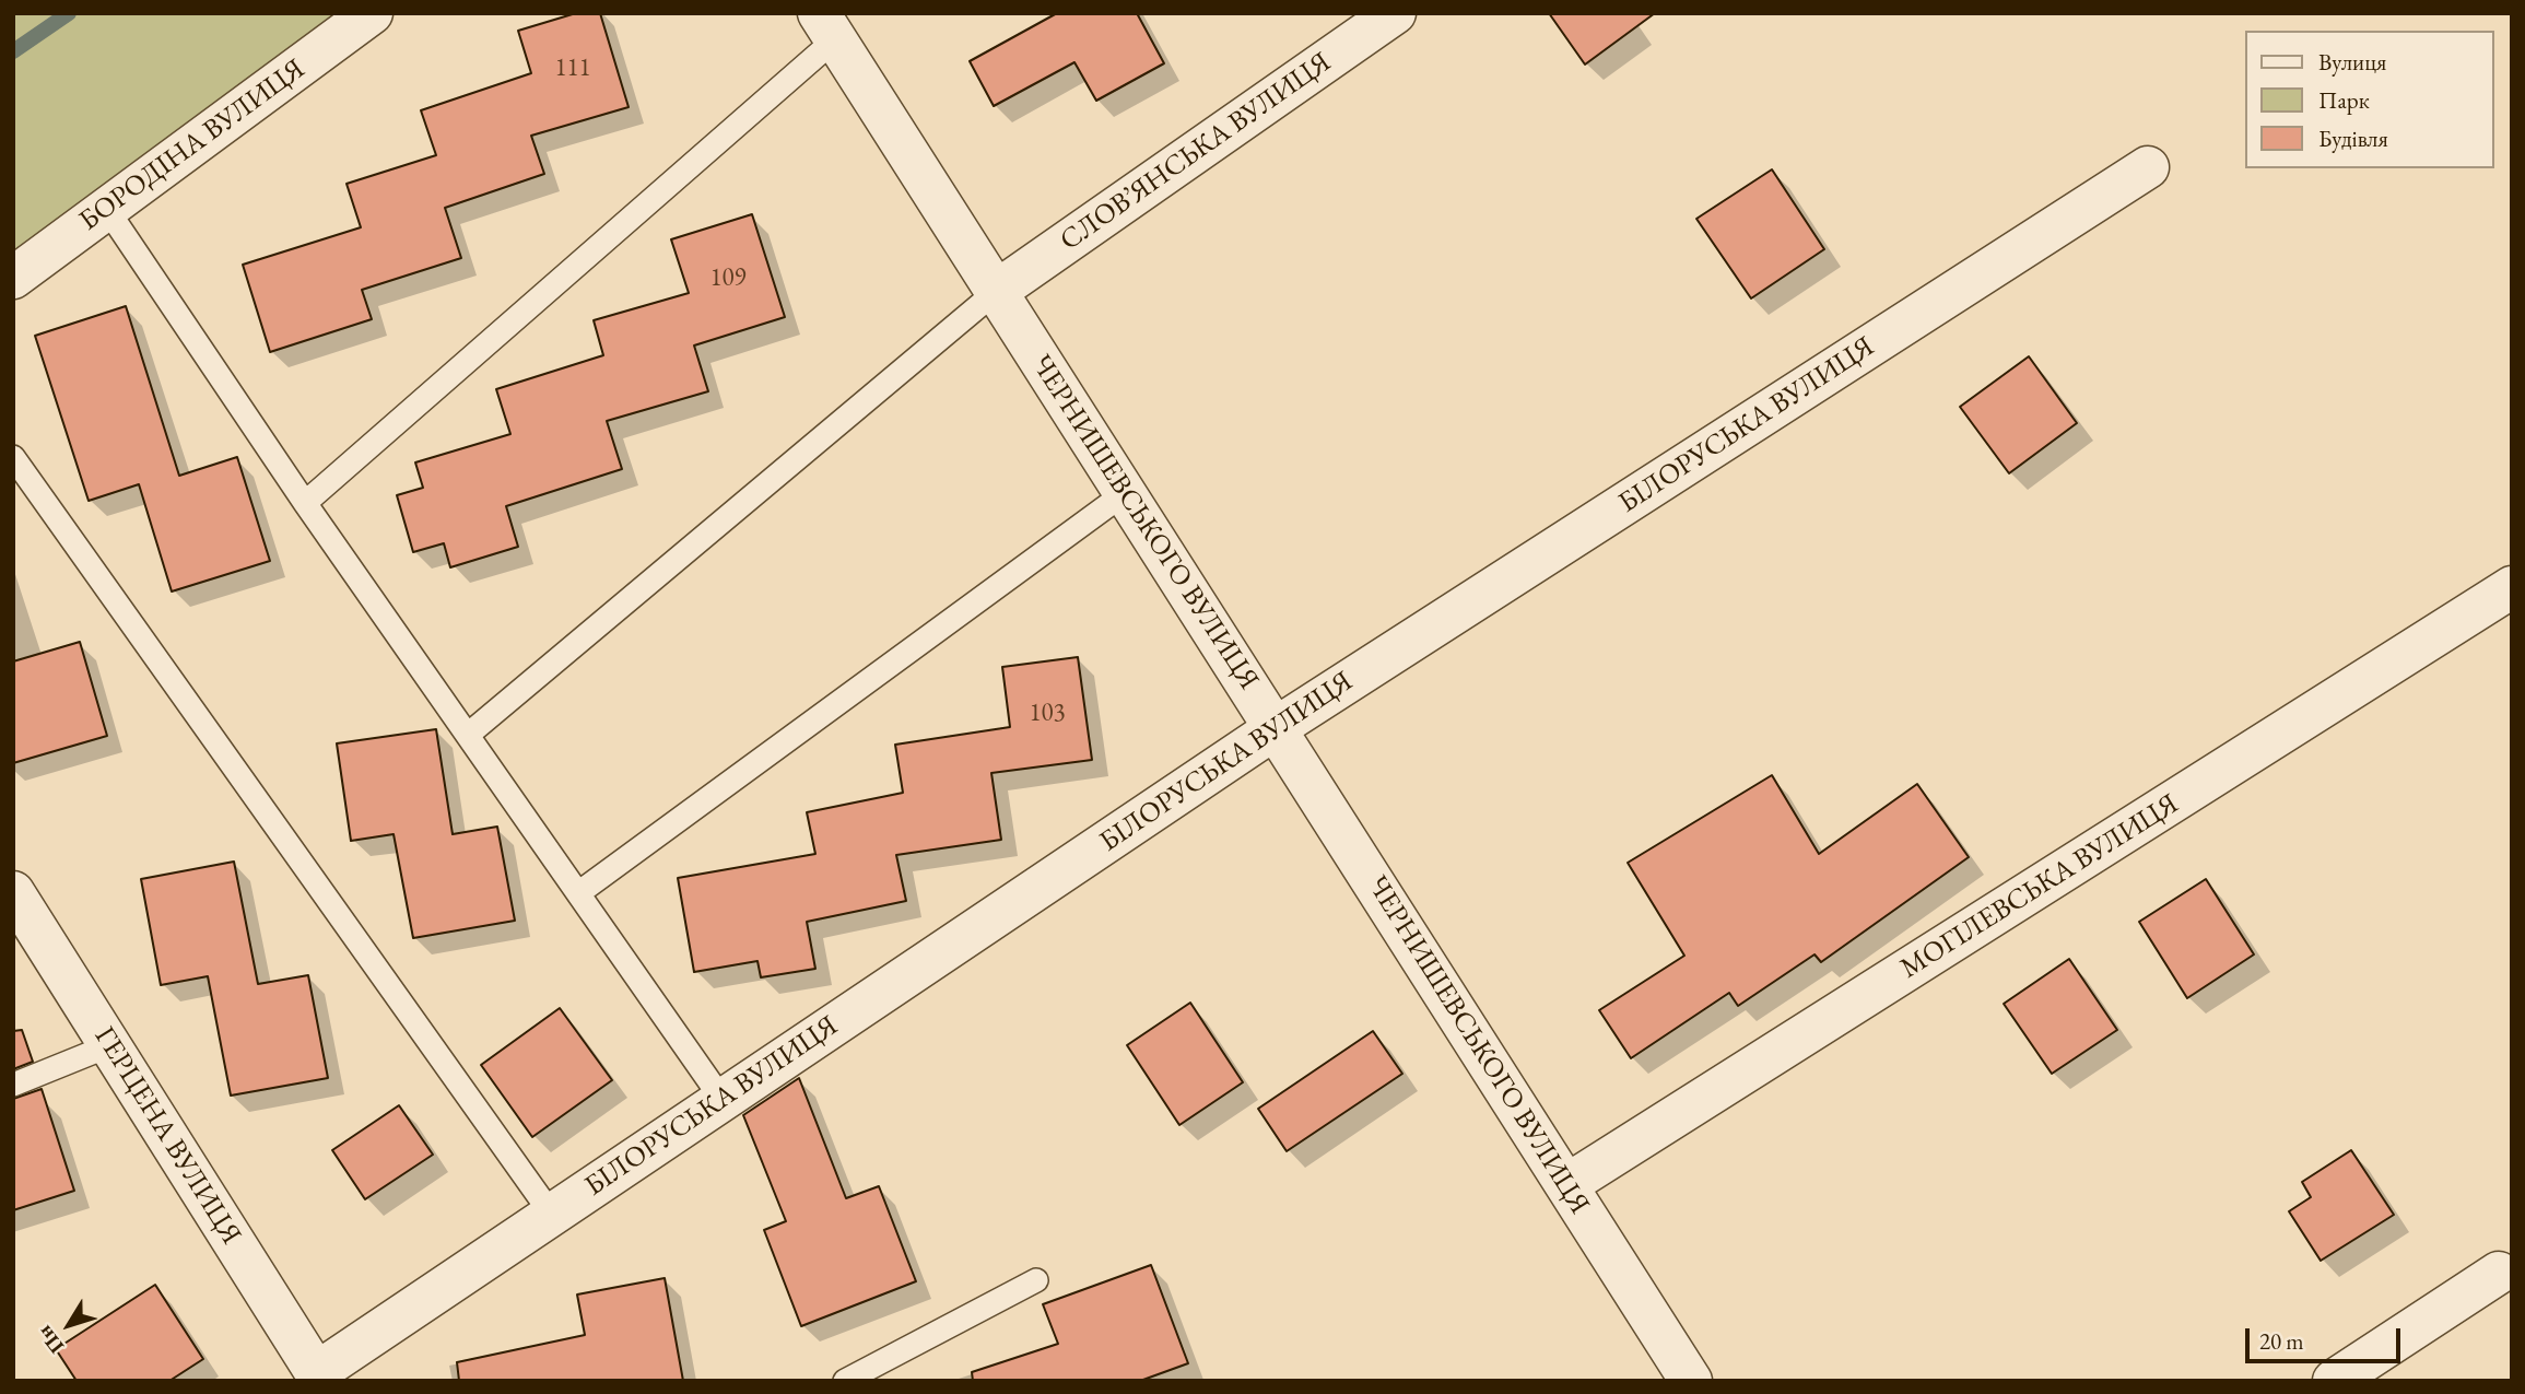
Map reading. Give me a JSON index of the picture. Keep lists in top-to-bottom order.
{
  "streets": {
    "street": [
      "БОРОДІНА ВУЛИЦЯ",
      "СЛОВ’ЯНСЬКА ВУЛИЦЯ",
      "БІЛОРУСЬКА ВУЛИЦЯ",
      "ЧЕРНИШЕВСЬКОГО ВУЛИЦЯ",
      "МОГІЛЕВСЬКА ВУЛИЦЯ",
      "ГЕРЦЕНА ВУЛИЦЯ"
    ]
  },
  "crossings": [
    ["СЛОВ’ЯНСЬКА ВУЛИЦЯ", "ЧЕРНИШЕВСЬКОГО ВУЛИЦЯ"],
    ["БІЛОРУСЬКА ВУЛИЦЯ", "ЧЕРНИШЕВСЬКОГО ВУЛИЦЯ"],
    ["БІЛОРУСЬКА ВУЛИЦЯ", "ГЕРЦЕНА ВУЛИЦЯ"],
    ["ЧЕРНИШЕВСЬКОГО ВУЛИЦЯ", "МОГІЛЕВСЬКА ВУЛИЦЯ"]
  ],
  "house_numbers": ["111", "109", "103"],
  "legend": ["Вулиця", "Парк", "Будівля"],
  "scale_bar": "20 m",
  "north": "bottom left"
}
